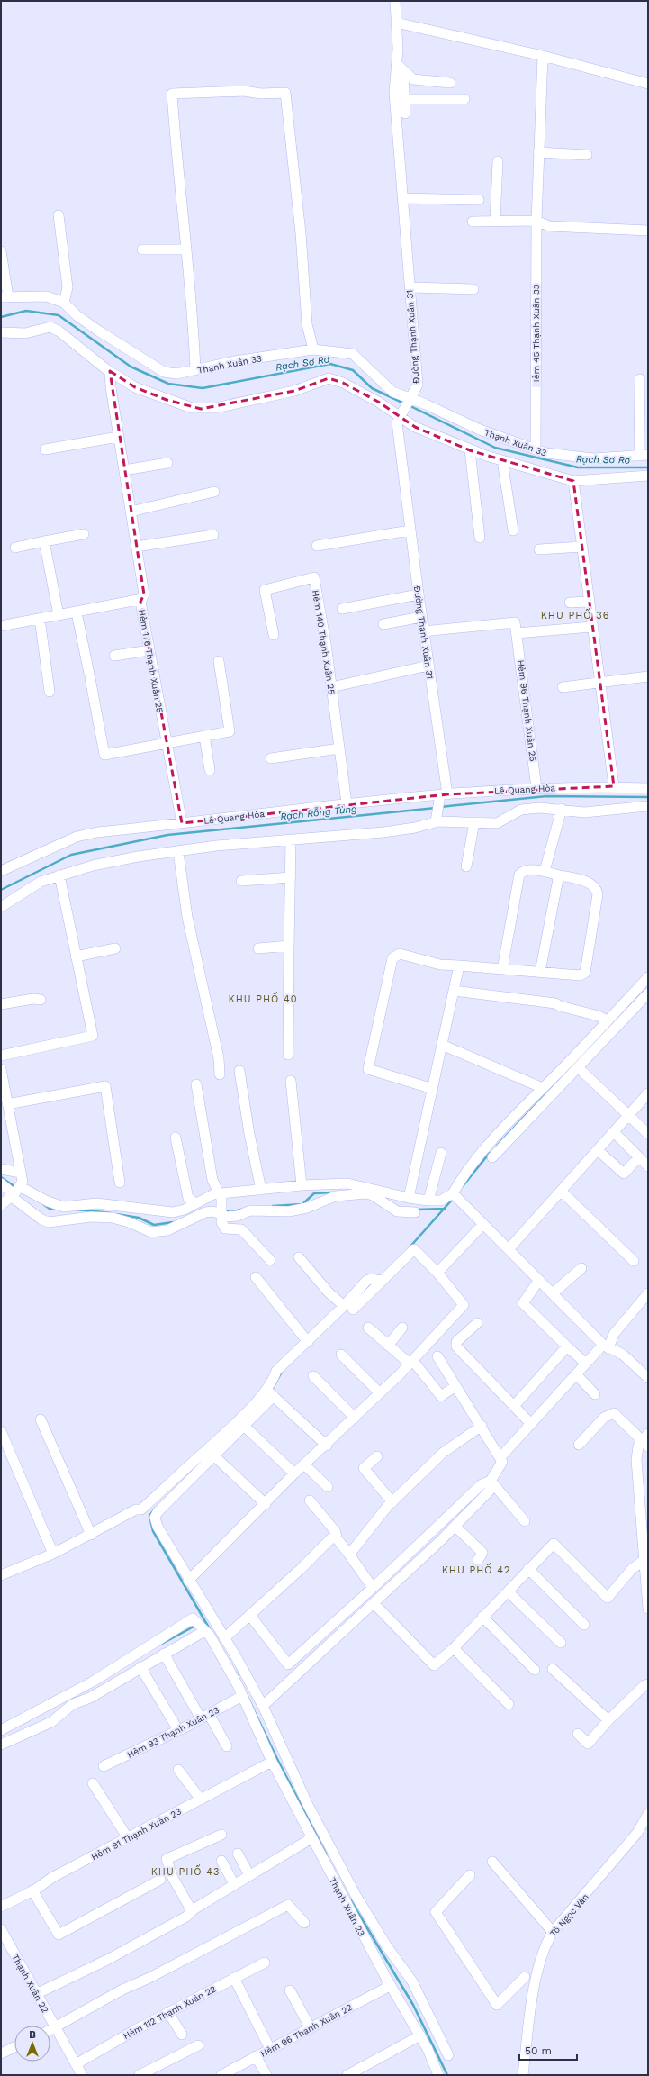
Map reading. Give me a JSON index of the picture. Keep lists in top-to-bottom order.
{
  "streets": {
    "street": [
      "Hẻm 45 Thạnh Xuân 33",
      "Đường Thạnh Xuân 31",
      "Thạnh Xuân 33",
      "Hẻm 140 Thạnh Xuân 25",
      "Hẻm 176 Thạnh Xuân 25",
      "Hẻm 96 Thạnh Xuân 25",
      "Lê Quang Hòa",
      "Hẻm 93 Thạnh Xuân 23",
      "Hẻm 91 Thạnh Xuân 23",
      "Thạnh Xuân 23",
      "Tô Ngọc Vân",
      "Thạnh Xuân 22",
      "Hẻm 112 Thạnh Xuân 22",
      "Hẻm 96 Thạnh Xuân 22"
    ]
  },
  "crossings": [
    ["Hẻm 45 Thạnh Xuân 33", "Thạnh Xuân 33"],
    ["Đường Thạnh Xuân 31", "Thạnh Xuân 33"],
    ["Đường Thạnh Xuân 31", "Lê Quang Hòa"],
    ["Hẻm 140 Thạnh Xuân 25", "Lê Quang Hòa"],
    ["Hẻm 176 Thạnh Xuân 25", "Lê Quang Hòa"],
    ["Hẻm 96 Thạnh Xuân 25", "Lê Quang Hòa"],
    ["Hẻm 93 Thạnh Xuân 23", "Thạnh Xuân 23"],
    ["Hẻm 91 Thạnh Xuân 23", "Thạnh Xuân 23"],
    ["Thạnh Xuân 23", "Hẻm 96 Thạnh Xuân 22"],
    ["Thạnh Xuân 22", "Hẻm 112 Thạnh Xuân 22"]
  ],
  "districts": [
    "KHU PHỐ 36",
    "KHU PHỐ 40",
    "KHU PHỐ 42",
    "KHU PHỐ 43"
  ],
  "water": ["Rạch Sơ Rơ", "Rạch Rỗng Tùng"],
  "scale_bar": "50 m",
  "north": "top"
}
